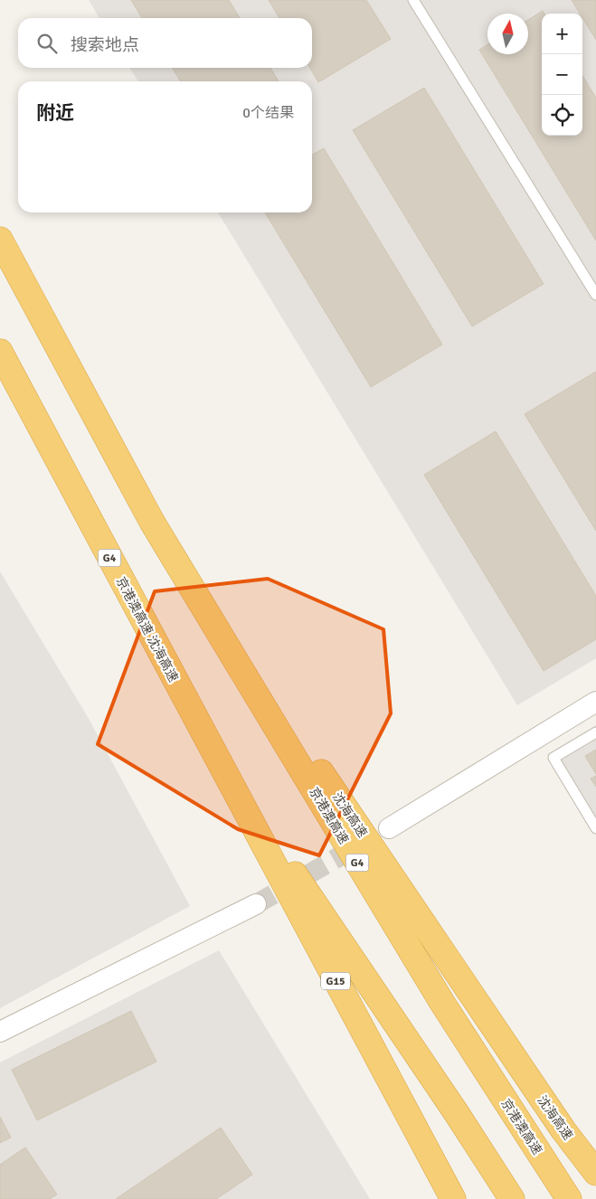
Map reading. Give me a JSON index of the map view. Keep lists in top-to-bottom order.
{
  "streets": {
    "highway": [
      "G4",
      "京港澳高速 沈海高速",
      "沈海高速",
      "京港澳高速",
      "G15"
    ]
  },
  "crossings": [
    ["G4", "京港澳高速 沈海高速"],
    ["G4", "沈海高速"],
    ["G4", "京港澳高速"],
    ["G4", "G15"],
    ["京港澳高速 沈海高速", "G15"],
    ["沈海高速", "京港澳高速"]
  ],
  "north": "top",
  "page": {
    "map_buttons": ["+", "−"],
    "search": "搜索地点",
    "heading": ["附近", "0个结果"]
  }
}
